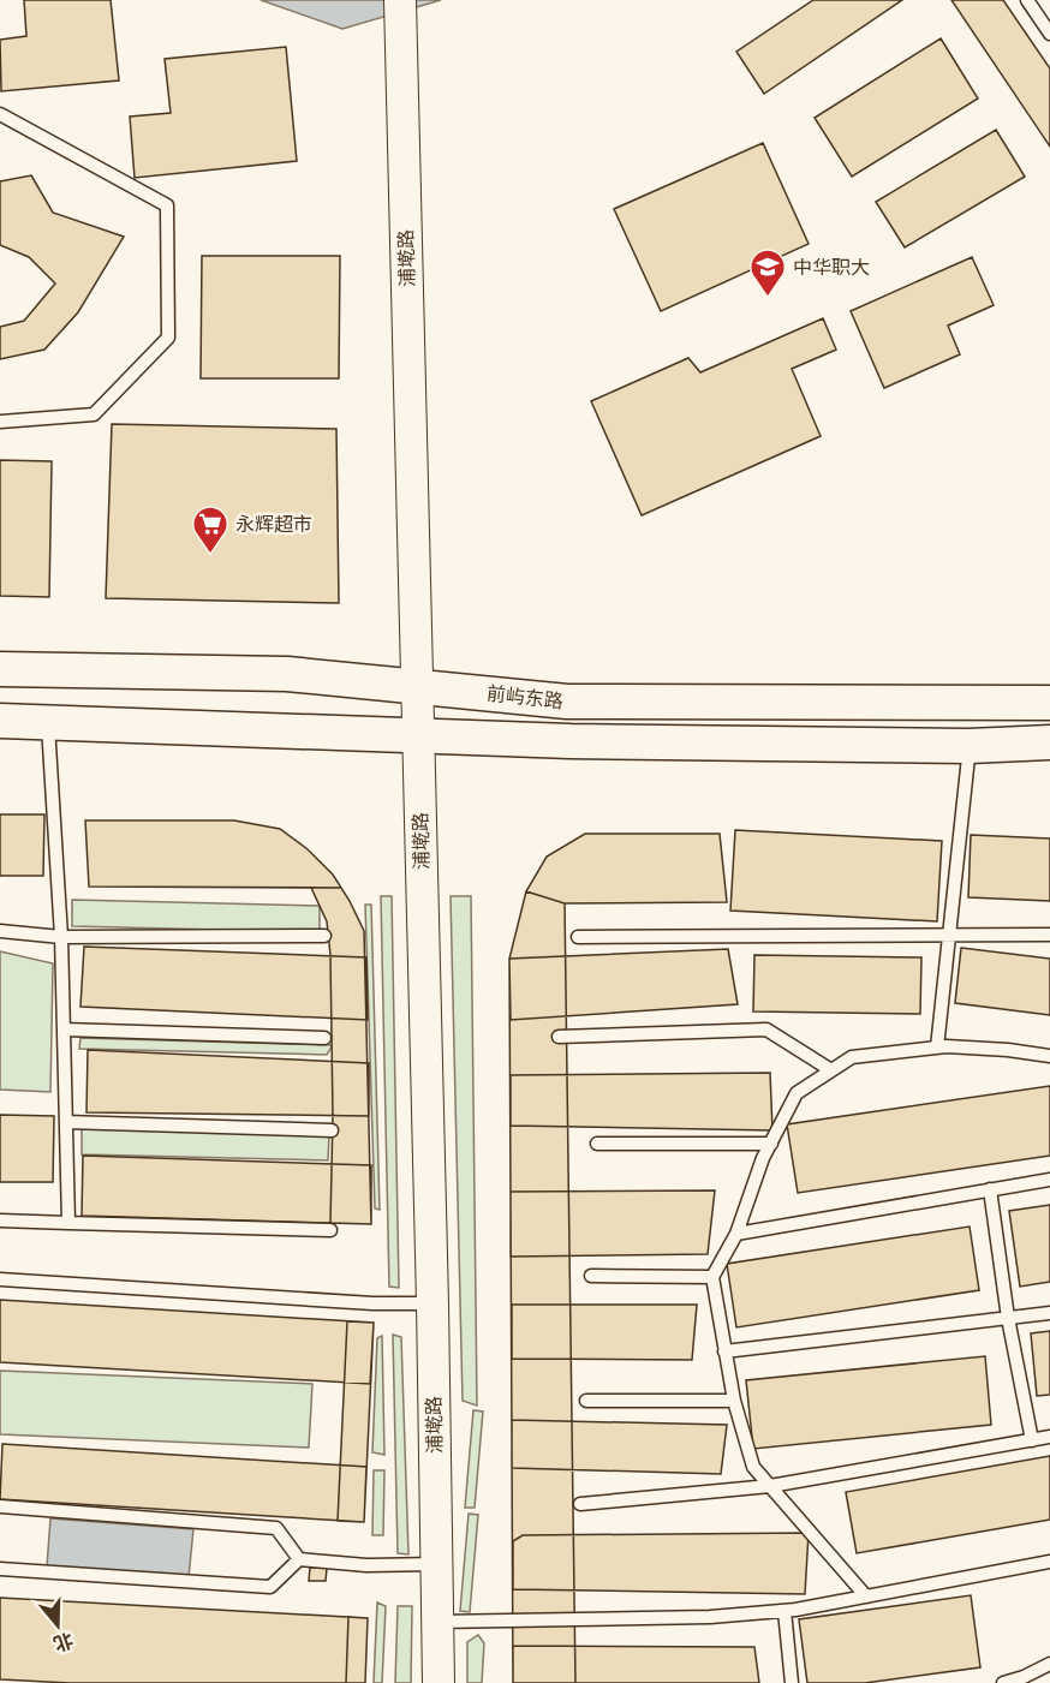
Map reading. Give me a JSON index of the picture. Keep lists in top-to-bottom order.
{
  "streets": {
    "main road": ["前屿东路"],
    "street": ["浦墘路"]
  },
  "crossings": [
    ["浦墘路", "前屿东路"]
  ],
  "places": {
    "school or university": ["中华职大"],
    "supermarket": ["永辉超市"]
  },
  "north": "bottom"
}
